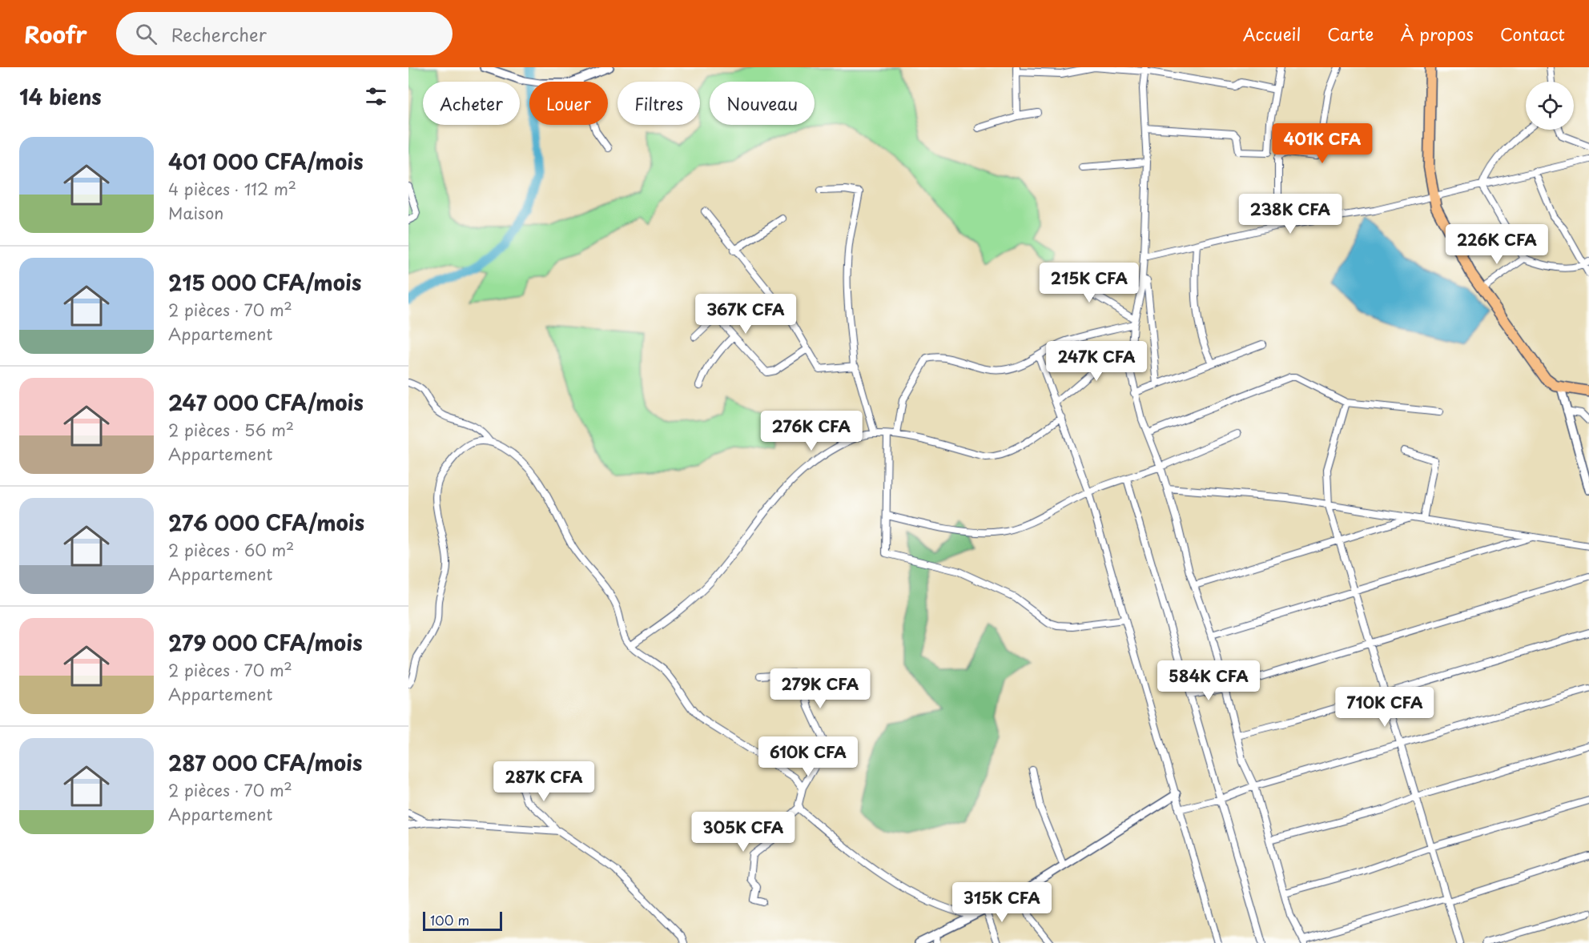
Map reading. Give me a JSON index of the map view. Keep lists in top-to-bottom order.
{
  "scale_bar": "100 m",
  "page": {
    "header": "Roofr",
    "search": "Rechercher",
    "nav": [
      "Accueil",
      "Carte",
      "À propos",
      "Contact"
    ],
    "heading": "14 biens",
    "chip": [
      "Acheter",
      "Louer",
      "Filtres",
      "Nouveau"
    ],
    "price": [
      "401K CFA",
      "238K CFA",
      "226K CFA",
      "215K CFA",
      "367K CFA",
      "247K CFA",
      "276K CFA",
      "584K CFA",
      "279K CFA",
      "710K CFA",
      "610K CFA",
      "287K CFA",
      "305K CFA",
      "315K CFA"
    ],
    "list": [
      {
        "name": "401 000 CFA/mois",
        "note": "4 pièces · 112 m² · Maison"
      },
      {
        "name": "215 000 CFA/mois",
        "note": "2 pièces · 70 m² · Appartement"
      },
      {
        "name": "247 000 CFA/mois",
        "note": "2 pièces · 56 m² · Appartement"
      },
      {
        "name": "276 000 CFA/mois",
        "note": "2 pièces · 60 m² · Appartement"
      },
      {
        "name": "279 000 CFA/mois",
        "note": "2 pièces · 70 m² · Appartement"
      },
      {
        "name": "287 000 CFA/mois",
        "note": "2 pièces · 70 m² · Appartement"
      }
    ],
    "scale": "100 m"
  }
}
